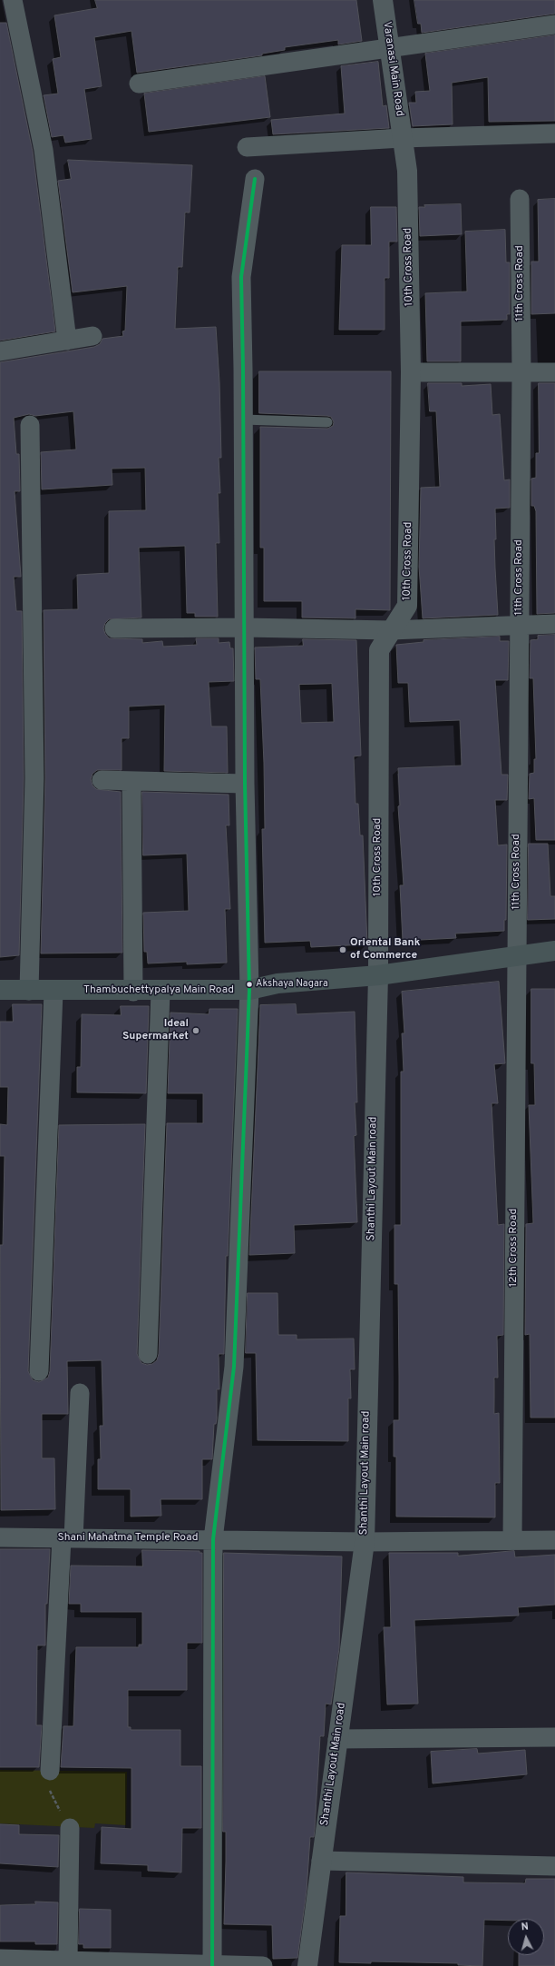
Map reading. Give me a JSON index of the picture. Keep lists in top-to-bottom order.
{
  "streets": {
    "main road": ["Thambuchettypalya Main Road"],
    "street": [
      "Varanasi Main Road",
      "10th Cross Road",
      "11th Cross Road",
      "Shanthi Layout Main road",
      "12th Cross Road",
      "Shani Mahatma Temple Road"
    ]
  },
  "crossings": [
    ["Varanasi Main Road", "10th Cross Road"],
    ["10th Cross Road", "Thambuchettypalya Main Road"],
    ["10th Cross Road", "Shanthi Layout Main road"],
    ["11th Cross Road", "Thambuchettypalya Main Road"],
    ["11th Cross Road", "12th Cross Road"],
    ["Thambuchettypalya Main Road", "Shanthi Layout Main road"],
    ["Thambuchettypalya Main Road", "12th Cross Road"],
    ["Shanthi Layout Main road", "Shani Mahatma Temple Road"],
    ["12th Cross Road", "Shani Mahatma Temple Road"]
  ],
  "places": ["Oriental Bank of Commerce", "Akshaya Nagara", "Ideal Supermarket"],
  "north": "top"
}
